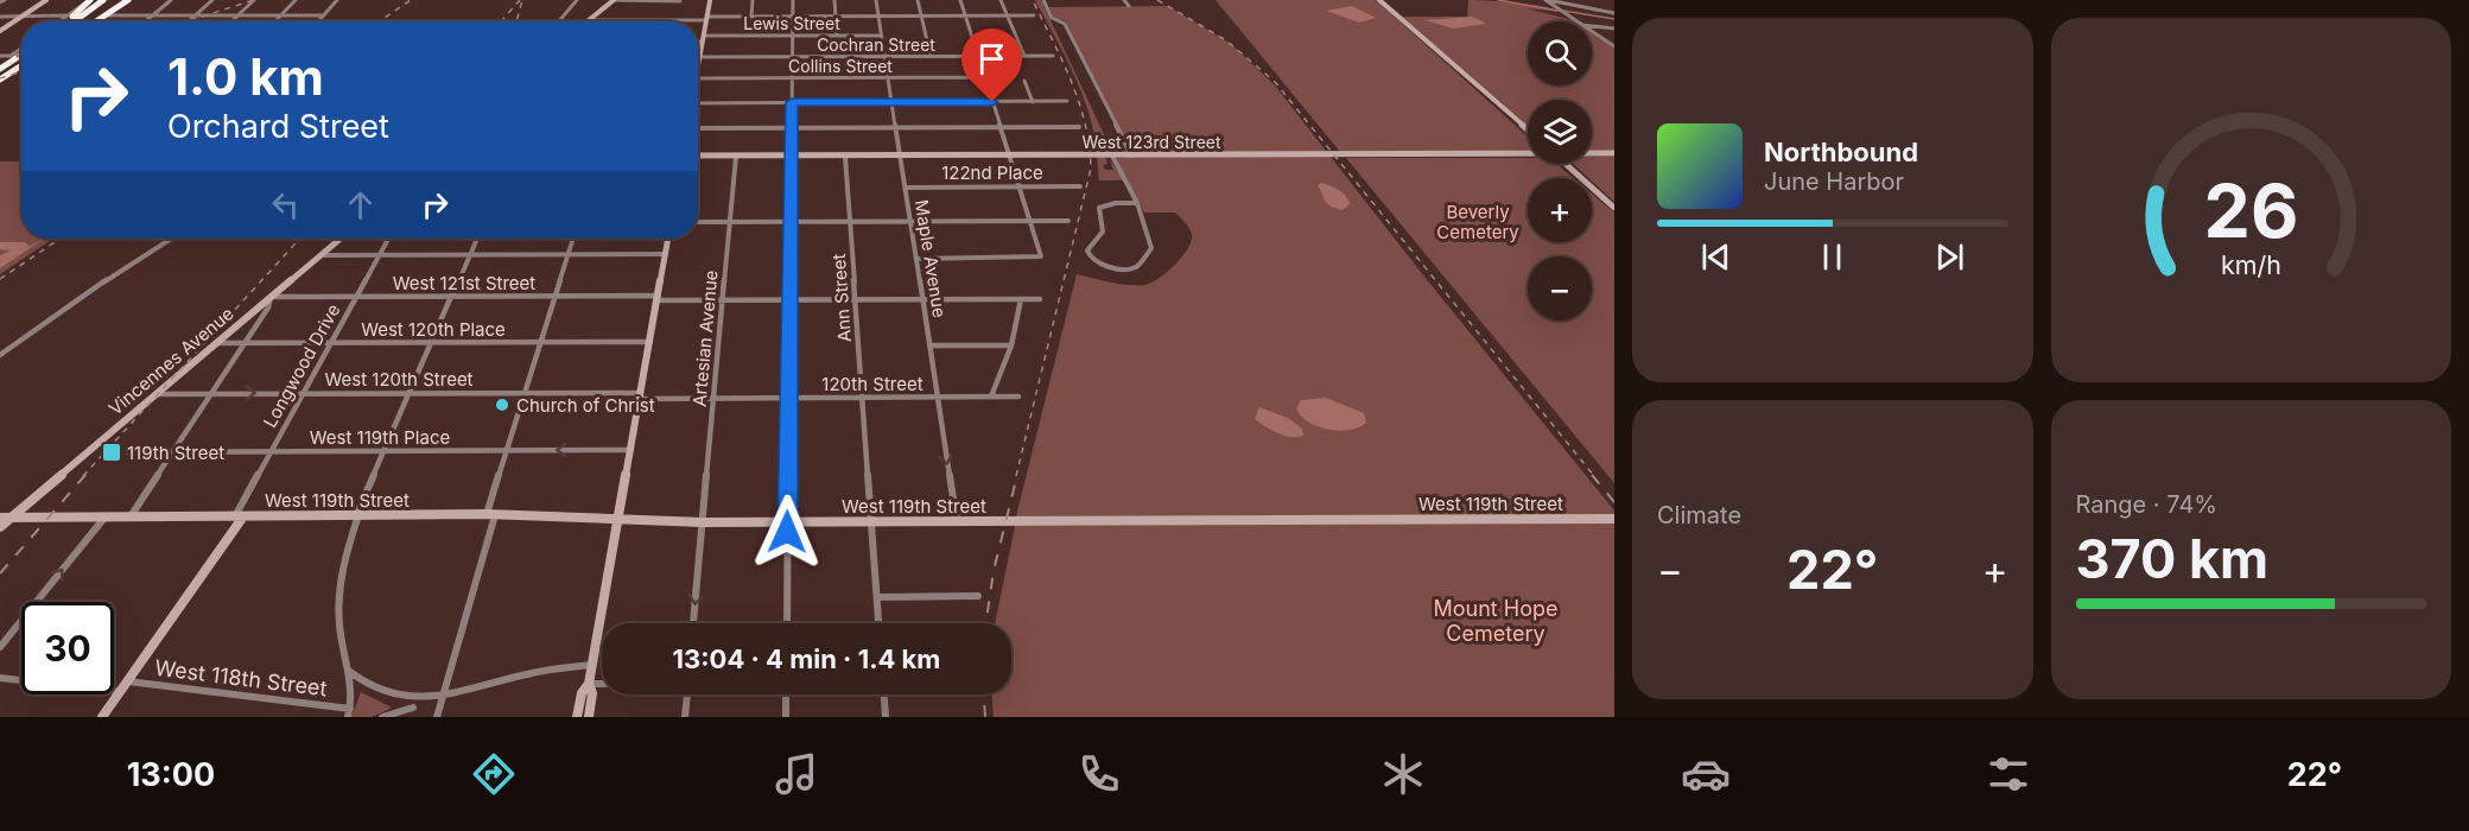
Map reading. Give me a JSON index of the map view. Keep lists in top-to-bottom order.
{
  "streets": {
    "street": [
      "Lewis Street",
      "Cochran Street",
      "Collins Street",
      "West 123rd Street",
      "122nd Place",
      "Maple Avenue",
      "West 121st Street",
      "Ann Street",
      "West 120th Place",
      "Artesian Avenue",
      "Vincennes Avenue",
      "Longwood Drive",
      "West 120th Street",
      "120th Street",
      "West 119th Place",
      "West 119th Street",
      "West 118th Street"
    ]
  },
  "crossings": [
    ["Lewis Street", "Maple Avenue"],
    ["Cochran Street", "Maple Avenue"],
    ["Collins Street", "Maple Avenue"],
    ["West 123rd Street", "Maple Avenue"],
    ["West 123rd Street", "Ann Street"],
    ["West 123rd Street", "Artesian Avenue"],
    ["122nd Place", "Maple Avenue"],
    ["Maple Avenue", "West 121st Street"],
    ["Maple Avenue", "120th Street"],
    ["Maple Avenue", "West 119th Street"],
    ["West 121st Street", "Ann Street"],
    ["West 121st Street", "Artesian Avenue"],
    ["West 121st Street", "Vincennes Avenue"],
    ["West 121st Street", "Longwood Drive"],
    ["Ann Street", "120th Street"],
    ["Ann Street", "West 119th Street"],
    ["West 120th Place", "Vincennes Avenue"],
    ["West 120th Place", "Longwood Drive"],
    ["Artesian Avenue", "120th Street"],
    ["Artesian Avenue", "West 119th Street"],
    ["Vincennes Avenue", "West 120th Street"],
    ["Vincennes Avenue", "West 119th Street"],
    ["Longwood Drive", "West 120th Street"],
    ["Longwood Drive", "West 119th Place"],
    ["Longwood Drive", "West 119th Street"],
    ["West 120th Street", "120th Street"]
  ],
  "parks": ["Beverly Cemetery", "Mount Hope Cemetery"],
  "places": {
    "other": ["Church of Christ"],
    "transit": ["119th Street"]
  },
  "page": {
    "map_buttons": ["+", "−"],
    "turn": ["1.0 km", "Orchard Street"],
    "song": ["Northbound", "June Harbor"],
    "tile": [
      "Climate",
      ["Range · 74%", "370 km"]
    ],
    "heat": ["−", "22°", "+"],
    "limit": "30",
    "trip": "13:04 · 4 min · 1.4 km",
    "tabs": ["13:00", "22°"],
    "gauge": ["26", "km/h"]
  }
}
